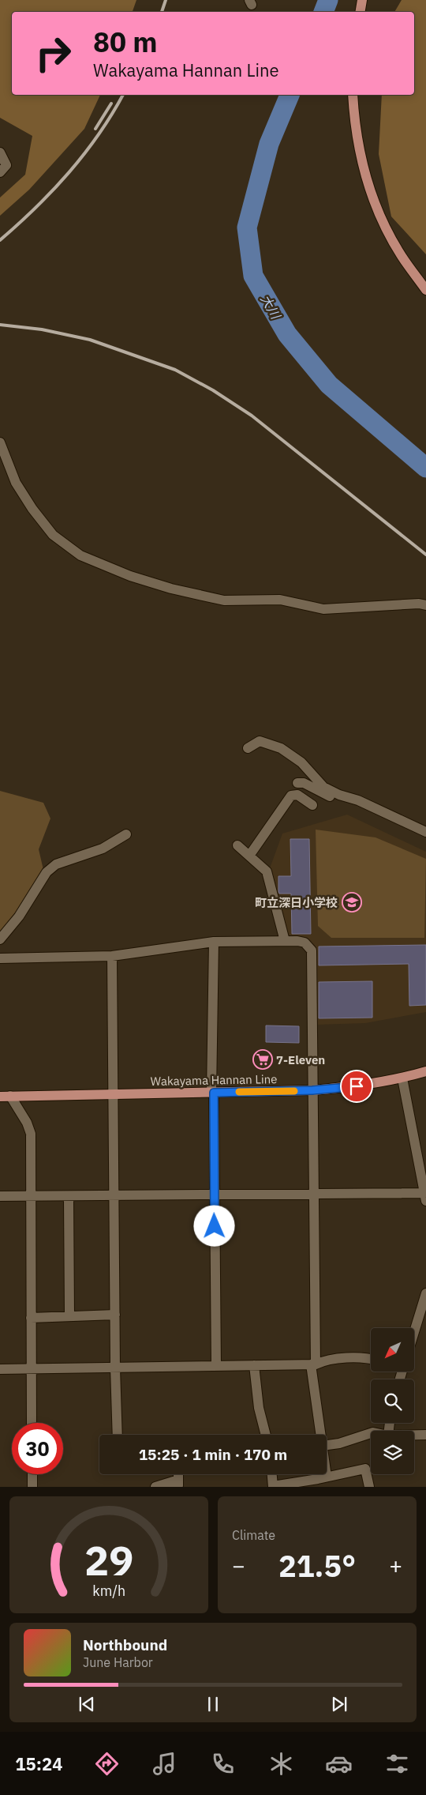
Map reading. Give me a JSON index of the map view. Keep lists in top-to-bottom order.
{
  "streets": {
    "main road": ["Wakayama Hannan Line"]
  },
  "water": ["大川"],
  "places": {
    "school or university": ["町立深日小学校"],
    "supermarket": ["7-Eleven"]
  },
  "north": "bottom left",
  "page": {
    "turn": ["80 m", "Wakayama Hannan Line"],
    "limit": "30",
    "trip": "15:25 · 1 min · 170 m",
    "tile": "Climate",
    "heat": ["−", "21.5°", "+"],
    "song": ["Northbound", "June Harbor"],
    "tabs": "15:24",
    "gauge": ["29", "km/h"]
  }
}
